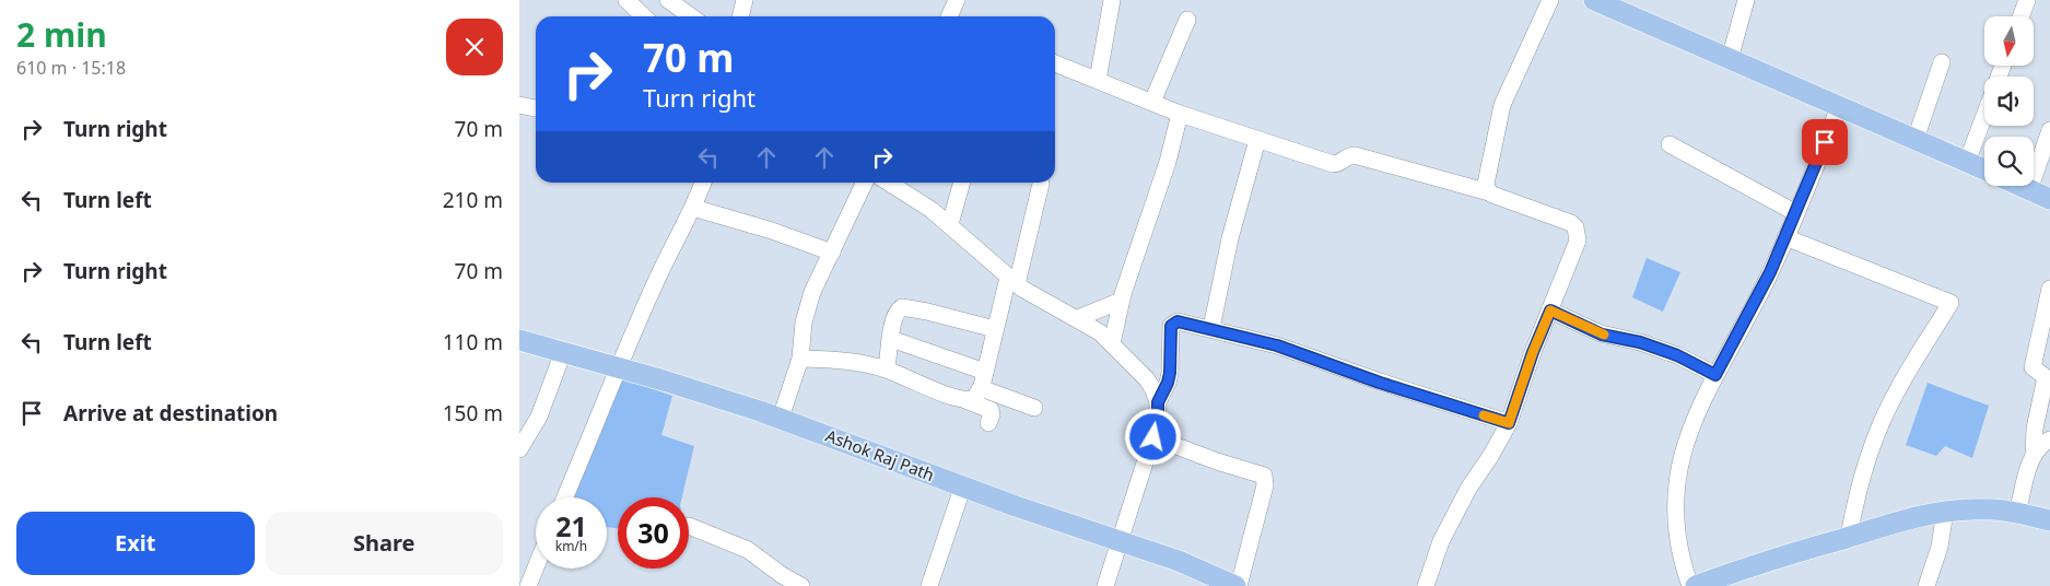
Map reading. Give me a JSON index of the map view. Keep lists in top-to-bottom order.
{
  "streets": {
    "main road": ["Ashok Raj Path"]
  },
  "north": "bottom",
  "page": {
    "heading": ["2 min", "610 m · 15:18"],
    "turn": ["70 m", "Turn right"],
    "list": [
      {
        "name": "Turn right",
        "value": "70 m"
      },
      {
        "name": "Turn left",
        "value": "210 m"
      },
      {
        "name": "Turn right",
        "value": "70 m"
      },
      {
        "name": "Turn left",
        "value": "110 m"
      },
      {
        "name": "Arrive at destination",
        "value": "150 m"
      }
    ],
    "speed": "21 km/h",
    "limit": "30",
    "buttons": ["Exit", "Share"]
  }
}
